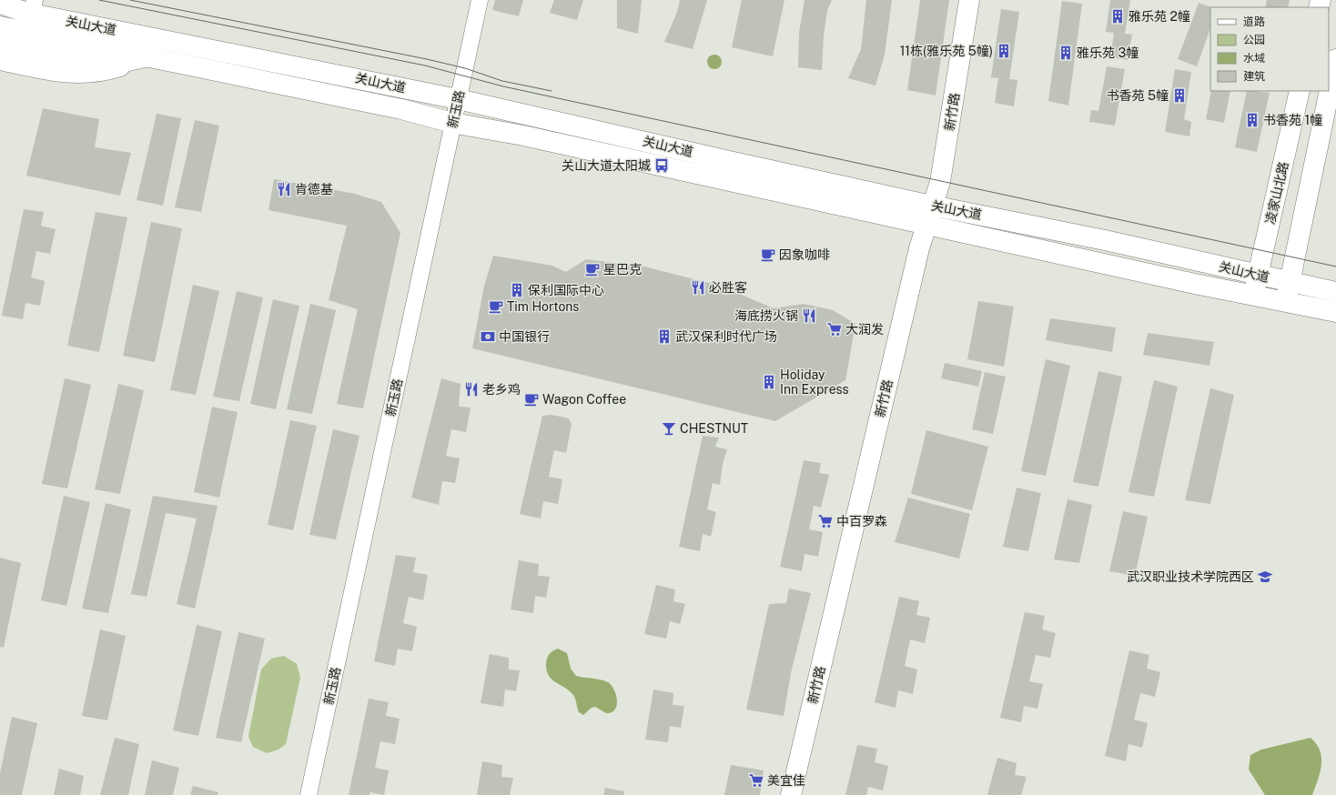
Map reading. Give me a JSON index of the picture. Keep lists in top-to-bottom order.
{
  "streets": {
    "main road": ["关山大道", "新竹路", "凌家山北路"],
    "street": ["新玉路"]
  },
  "crossings": [
    ["关山大道", "新玉路"],
    ["关山大道", "新竹路"],
    ["关山大道", "凌家山北路"]
  ],
  "places": {
    "building": [
      "雅乐苑 2幢",
      "11栋(雅乐苑 5幢)",
      "雅乐苑 3幢",
      "书香苑 5幢",
      "书香苑 1幢",
      "保利国际中心",
      "武汉保利时代广场",
      "Holiday Inn Express"
    ],
    "bus stop": ["关山大道太阳城"],
    "restaurant": [
      "肯德基",
      "必胜客",
      "海底捞火锅",
      "老乡鸡"
    ],
    "cafe": [
      "因象咖啡",
      "星巴克",
      "Tim Hortons",
      "Wagon Coffee"
    ],
    "supermarket": ["大润发", "中百罗森", "美宜佳"],
    "bank": ["中国银行"],
    "bar": ["CHESTNUT"],
    "school or university": ["武汉职业技术学院西区"]
  },
  "legend": [
    "道路",
    "公园",
    "水域",
    "建筑"
  ]
}
